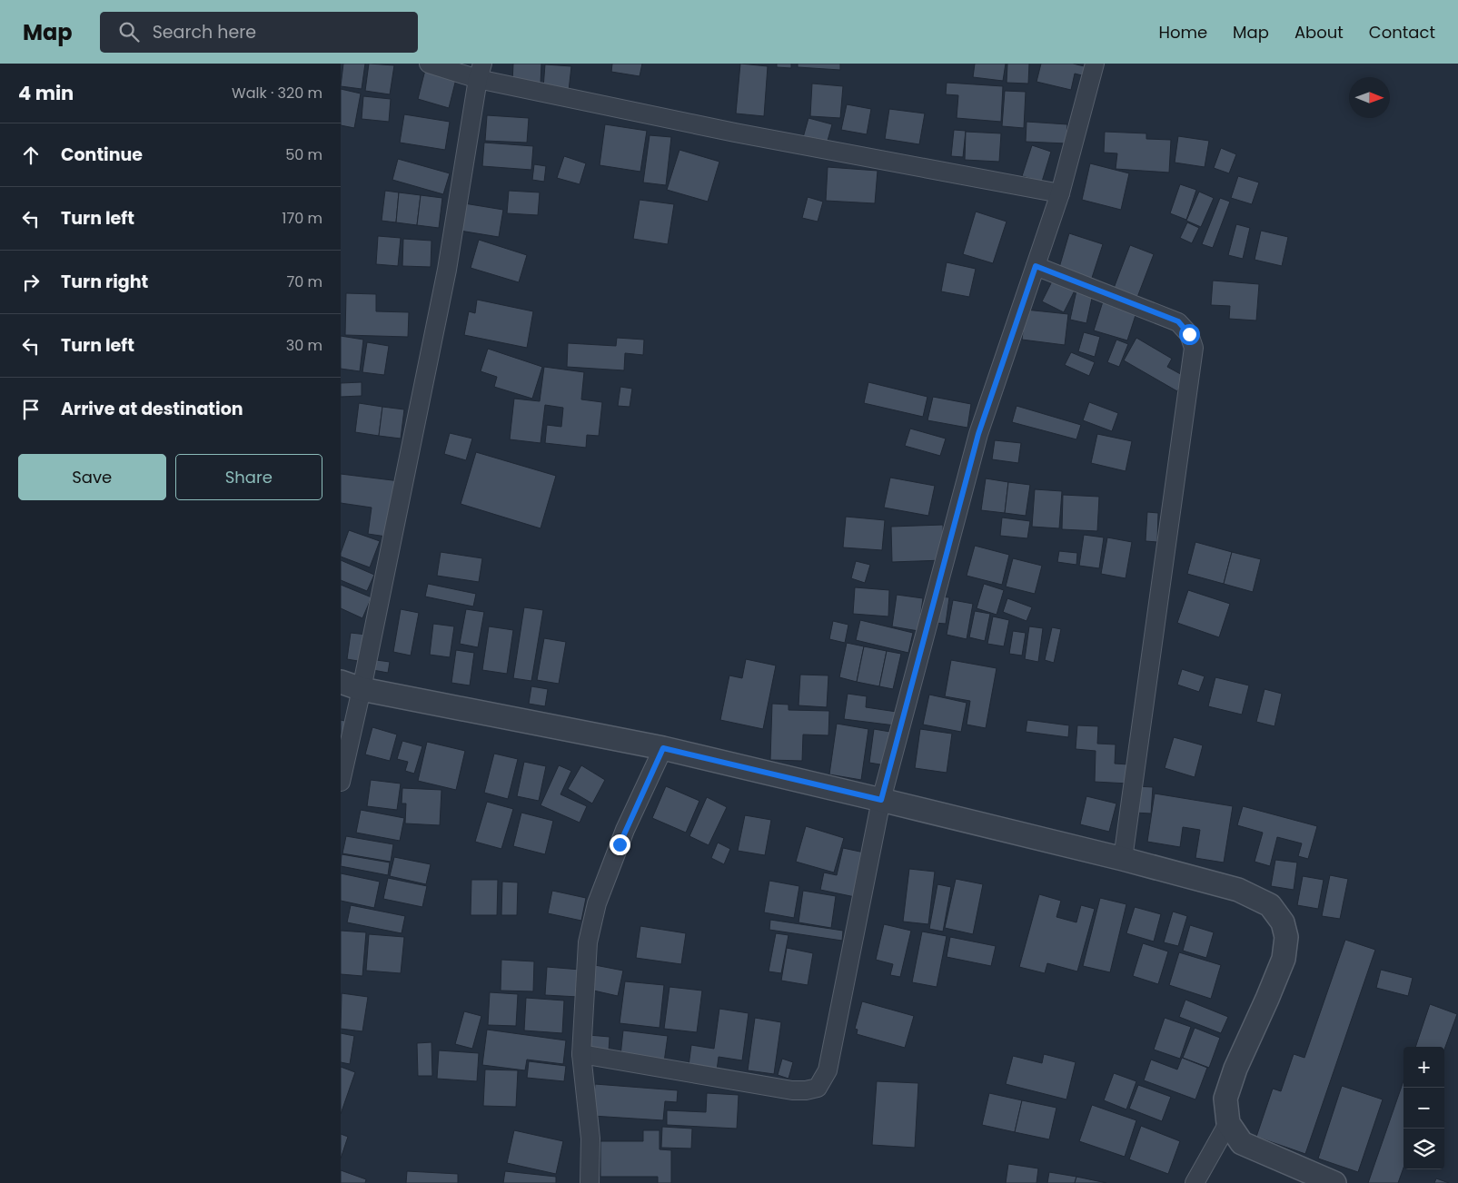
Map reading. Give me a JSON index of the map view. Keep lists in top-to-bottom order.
{
  "north": "right",
  "page": {
    "header": "Map",
    "search": "Search here",
    "nav": [
      "Home",
      "Map",
      "About",
      "Contact"
    ],
    "heading": ["4 min", "Walk · 320 m"],
    "list": [
      ["Continue", "50 m"],
      ["Turn left", "170 m"],
      ["Turn right", "70 m"],
      ["Turn left", "30 m"],
      "Arrive at destination"
    ],
    "buttons": ["Save", "Share"],
    "map_buttons": ["+", "−"]
  }
}
